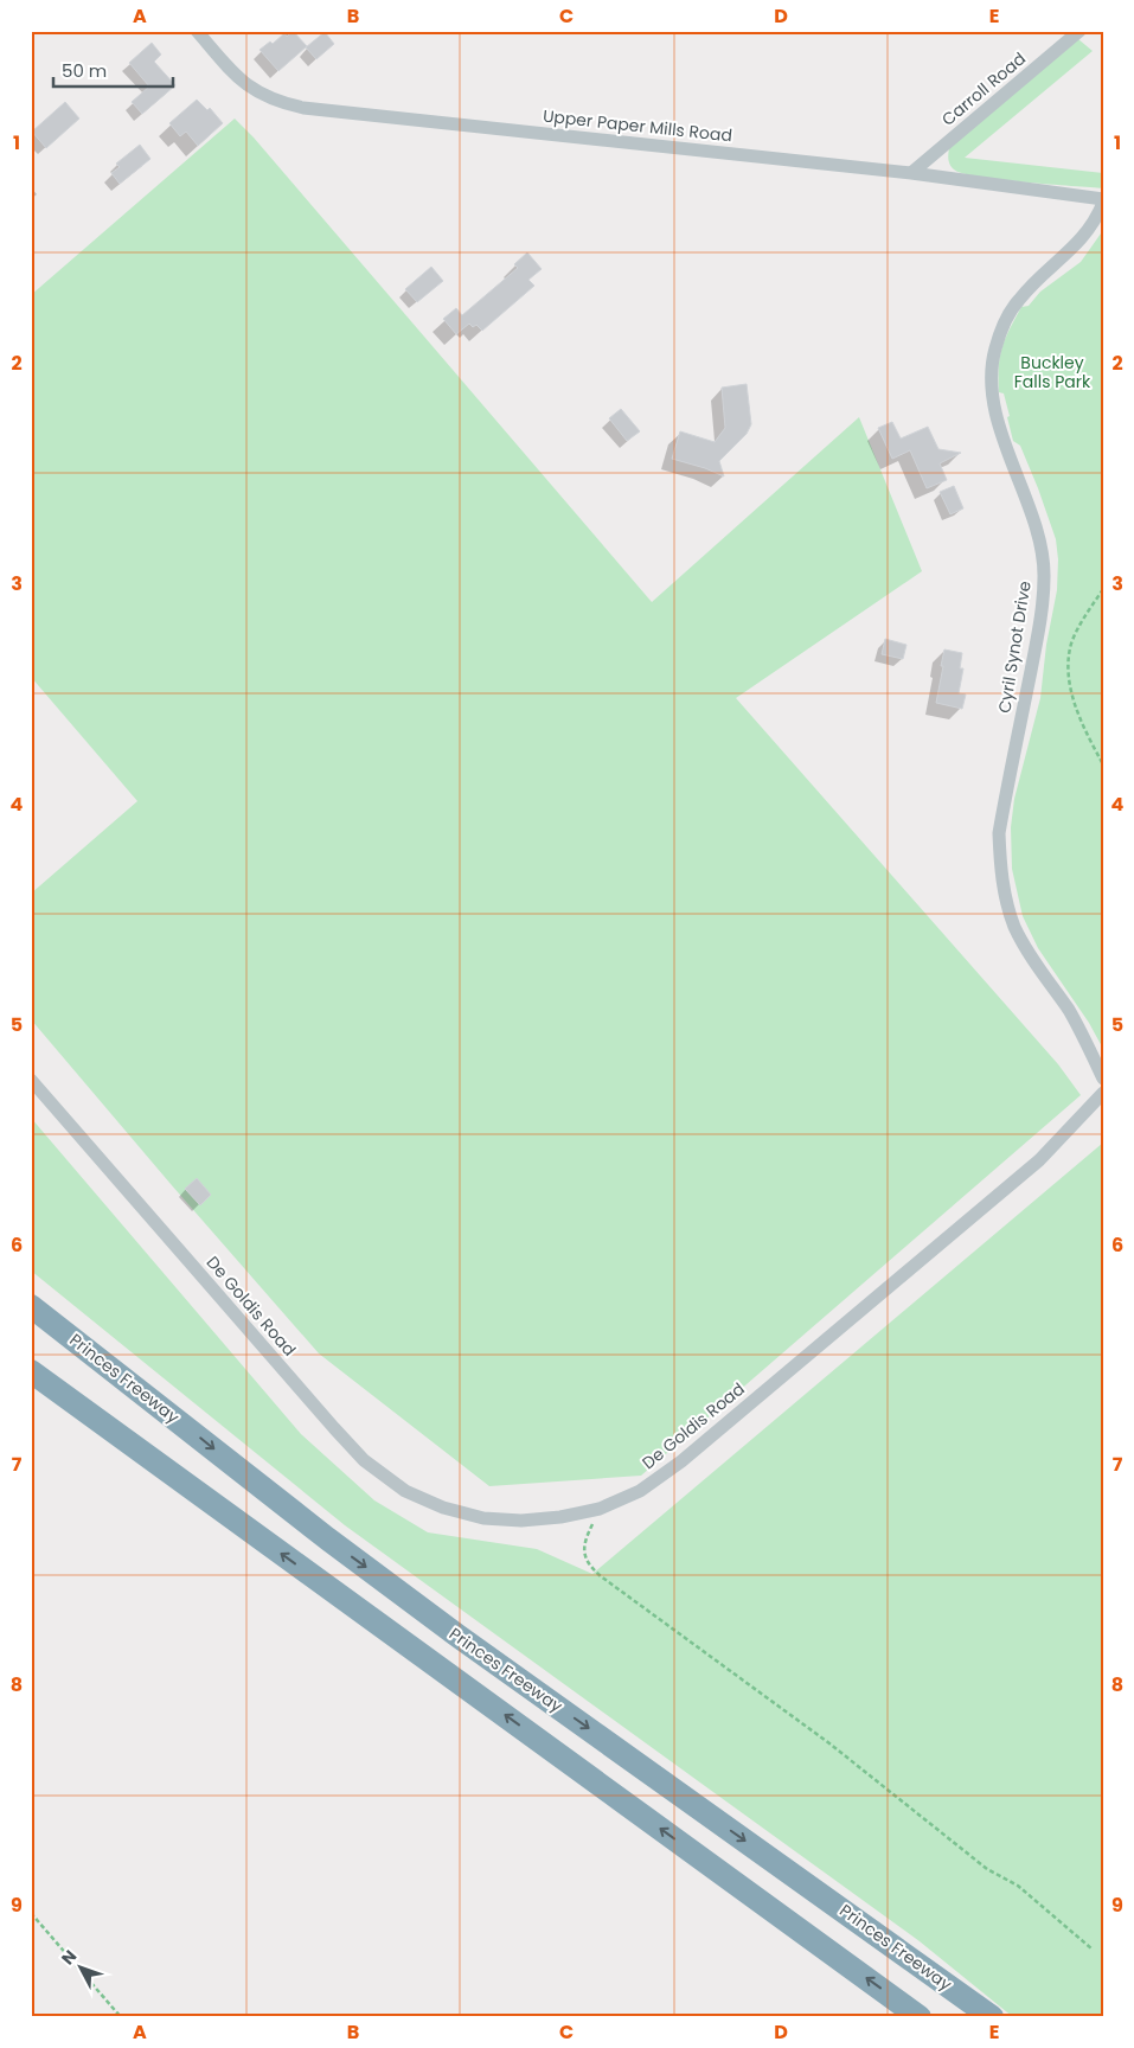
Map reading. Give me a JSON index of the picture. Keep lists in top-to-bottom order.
{
  "streets": {
    "highway": ["Princes Freeway"],
    "street": [
      "Carroll Road",
      "Upper Paper Mills Road",
      "Cyril Synot Drive",
      "De Goldis Road"
    ]
  },
  "crossings": [
    ["Carroll Road", "Upper Paper Mills Road"],
    ["Upper Paper Mills Road", "Cyril Synot Drive"]
  ],
  "parks": ["Buckley Falls Park"],
  "scale_bar": "50 m",
  "north": "top left",
  "grid": {
    "columns": [
      "A",
      "B",
      "C",
      "D",
      "E"
    ],
    "rows": [
      "1",
      "2",
      "3",
      "4",
      "5",
      "6",
      "7",
      "8",
      "9"
    ]
  }
}
